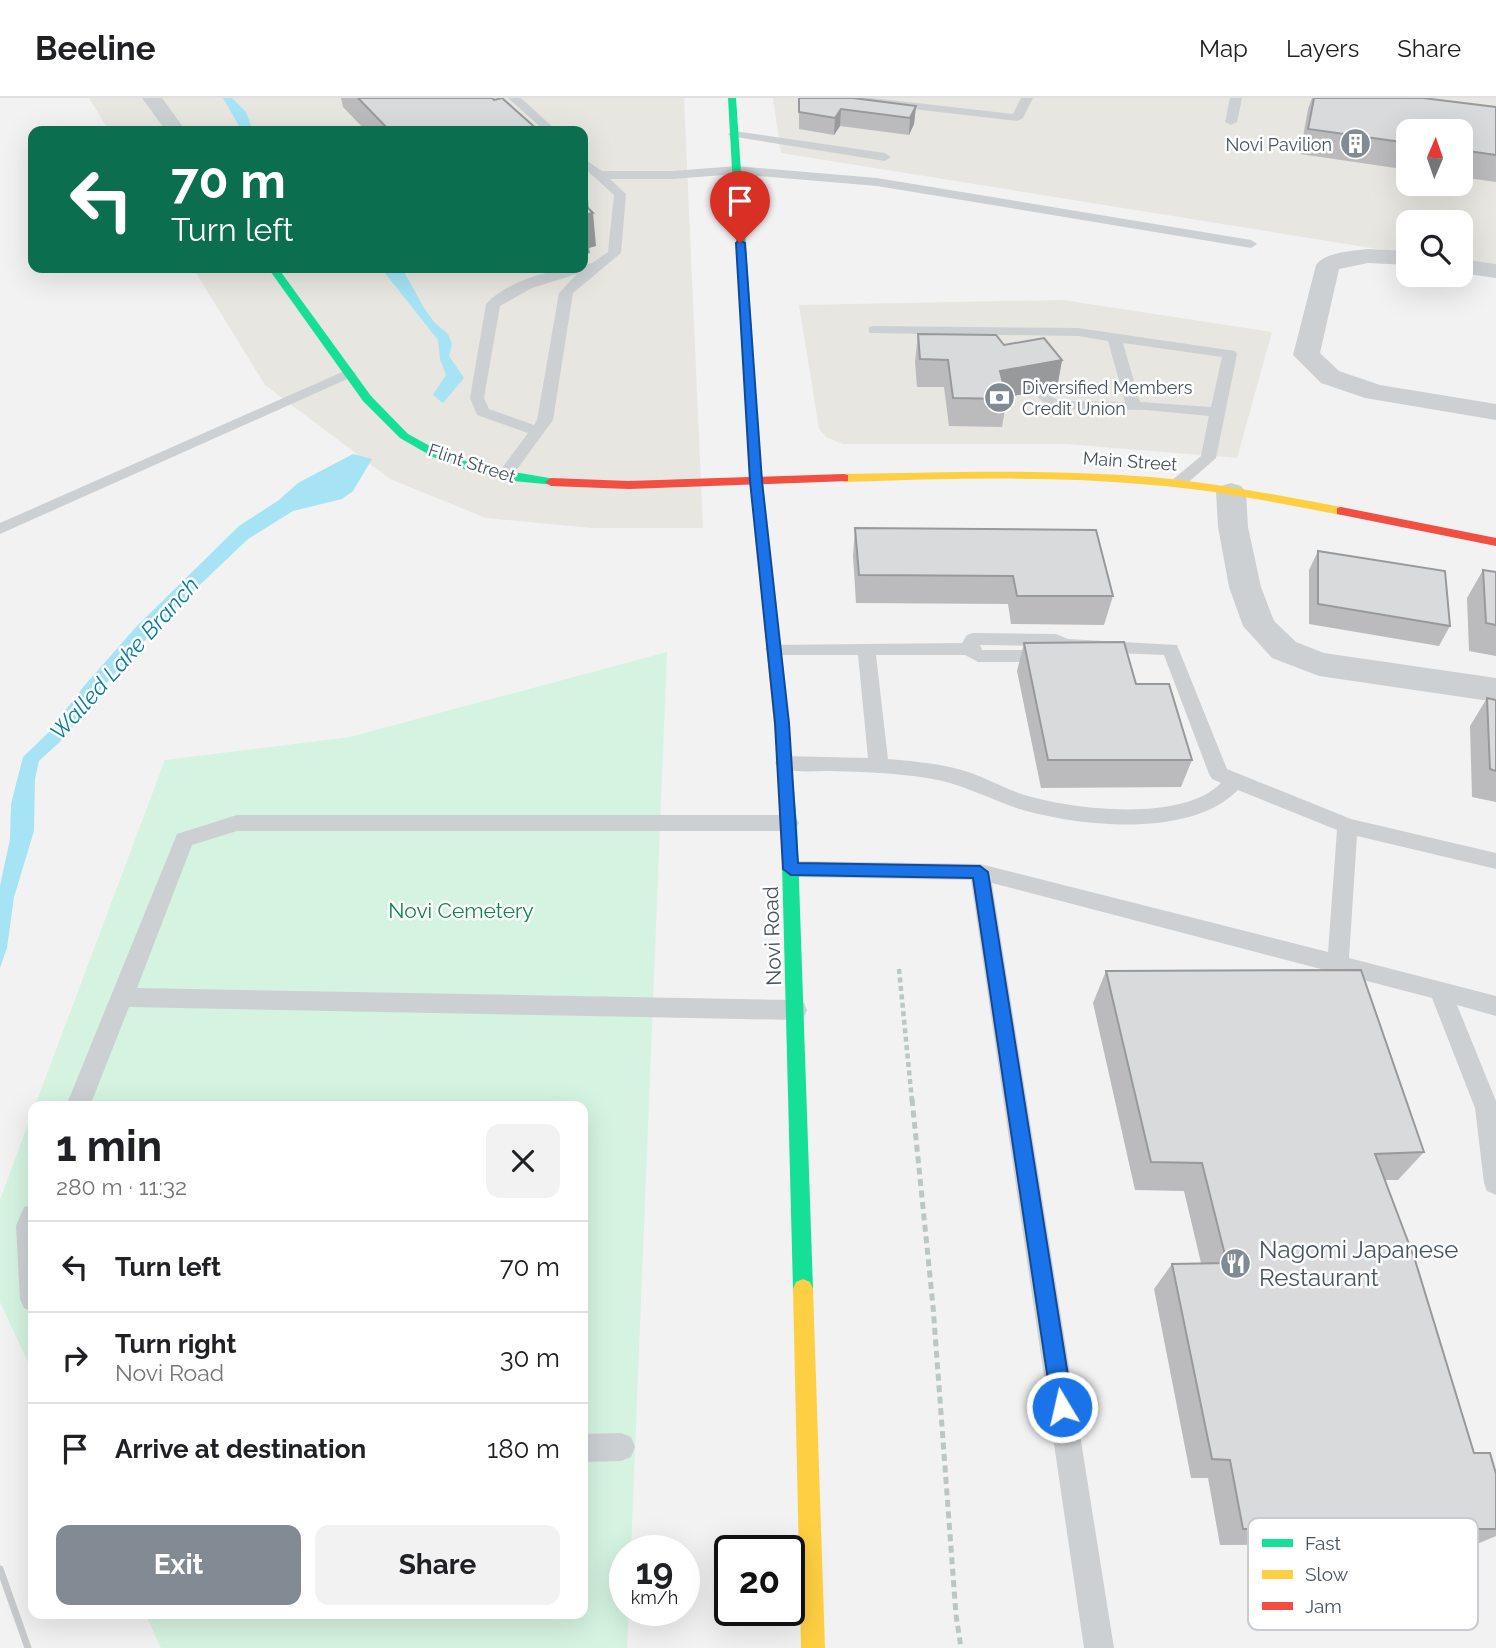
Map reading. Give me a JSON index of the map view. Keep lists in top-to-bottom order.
{
  "streets": {
    "main road": ["Main Street", "Flint Street", "Novi Road"]
  },
  "crossings": [
    ["Main Street", "Flint Street"],
    ["Main Street", "Novi Road"],
    ["Flint Street", "Novi Road"]
  ],
  "water": ["Walled Lake Branch"],
  "parks": ["Novi Cemetery"],
  "places": {
    "building": ["Novi Pavilion"],
    "bank": ["Diversified Members Credit Union"],
    "restaurant": ["Nagomi Japanese Restaurant"]
  },
  "legend": ["Fast", "Slow", "Jam"],
  "north": "top",
  "page": {
    "header": "Beeline",
    "nav": ["Map", "Layers", "Share"],
    "turn": ["70 m", "Turn left"],
    "heading": ["1 min", "280 m · 11:32"],
    "list": [
      {
        "name": "Turn left",
        "value": "70 m"
      },
      {
        "name": "Turn right",
        "note": "Novi Road",
        "value": "30 m"
      },
      {
        "name": "Arrive at destination",
        "value": "180 m"
      }
    ],
    "buttons": ["Exit", "Share"],
    "speed": "19 km/h",
    "limit": "20"
  }
}
